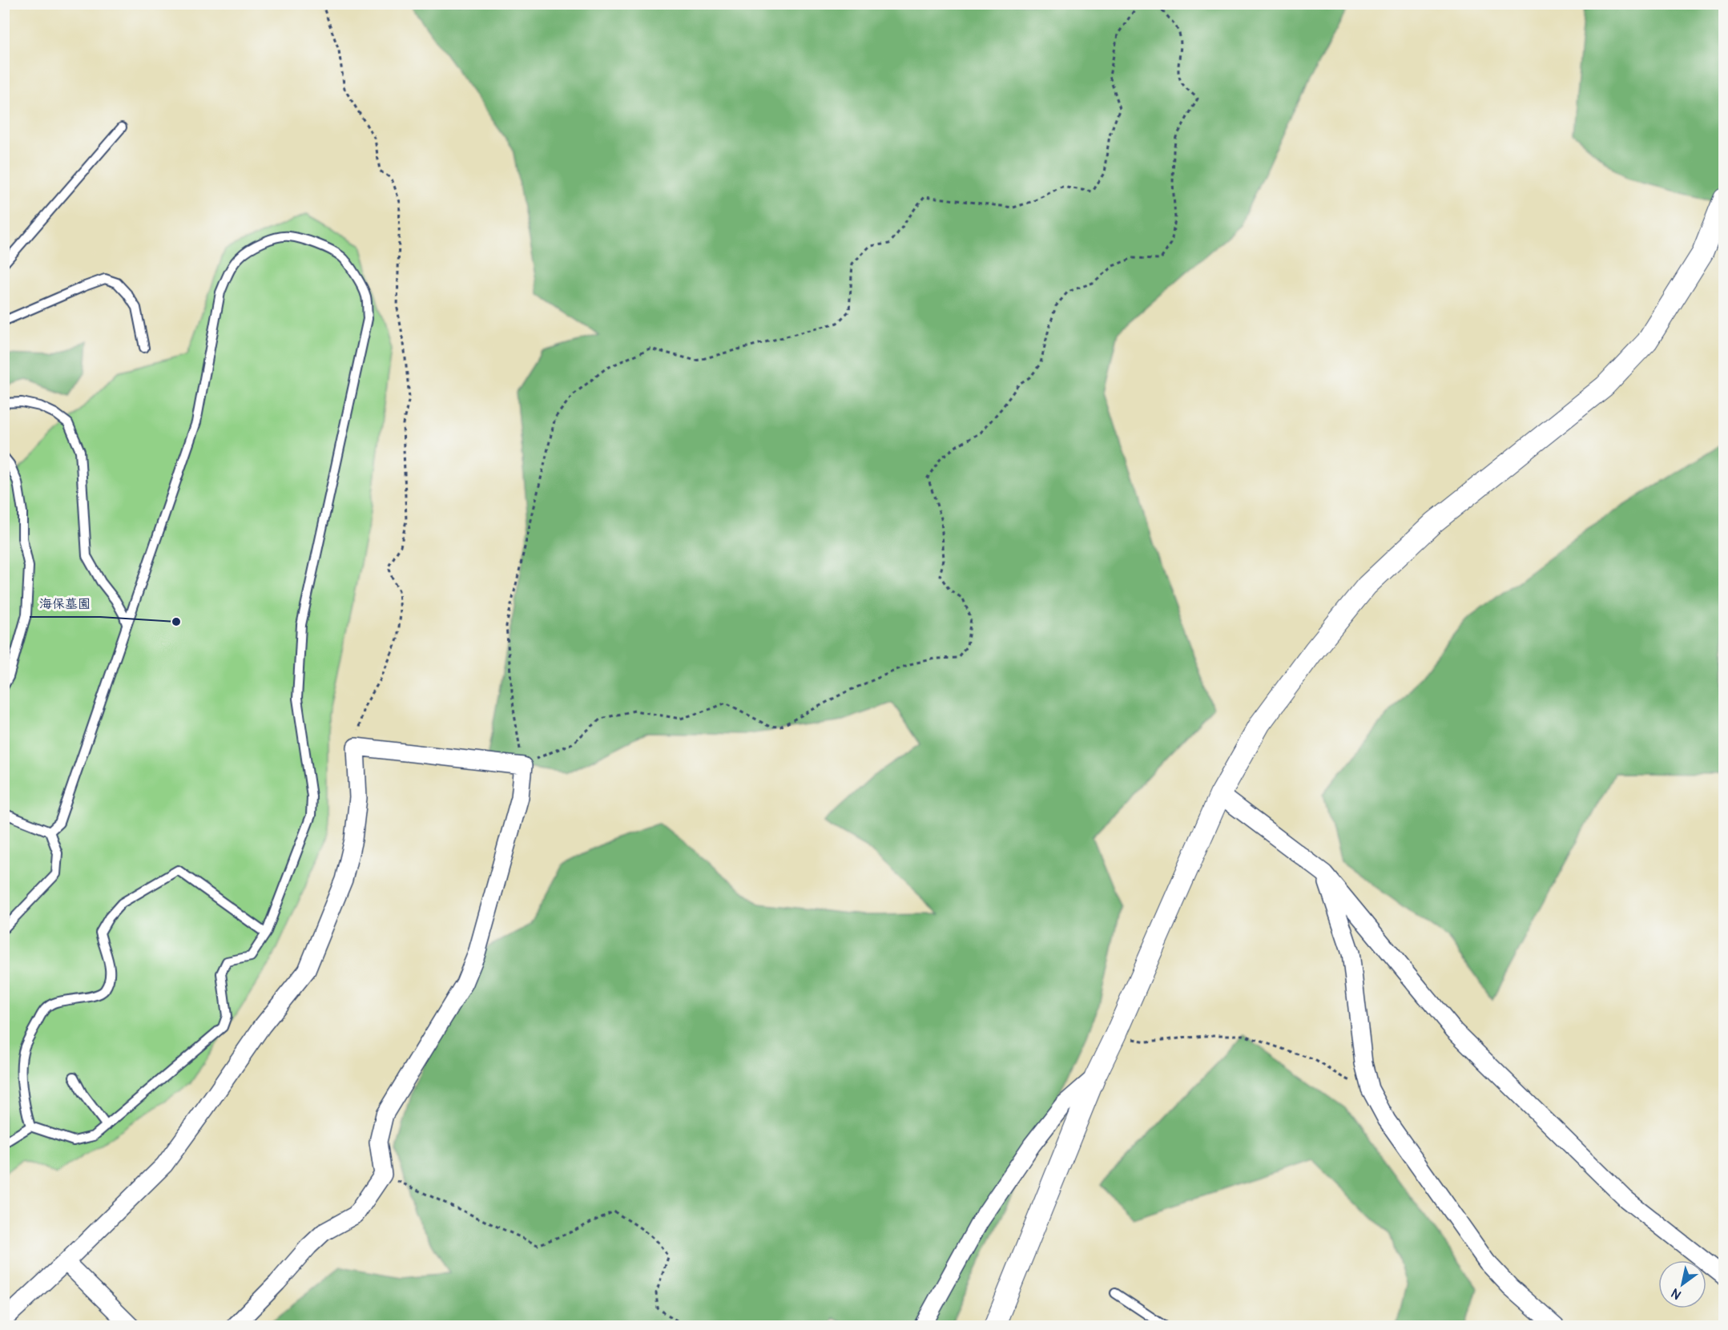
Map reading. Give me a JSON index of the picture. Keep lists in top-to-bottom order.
{
  "places": ["海保墓園"],
  "north": "bottom left"
}
